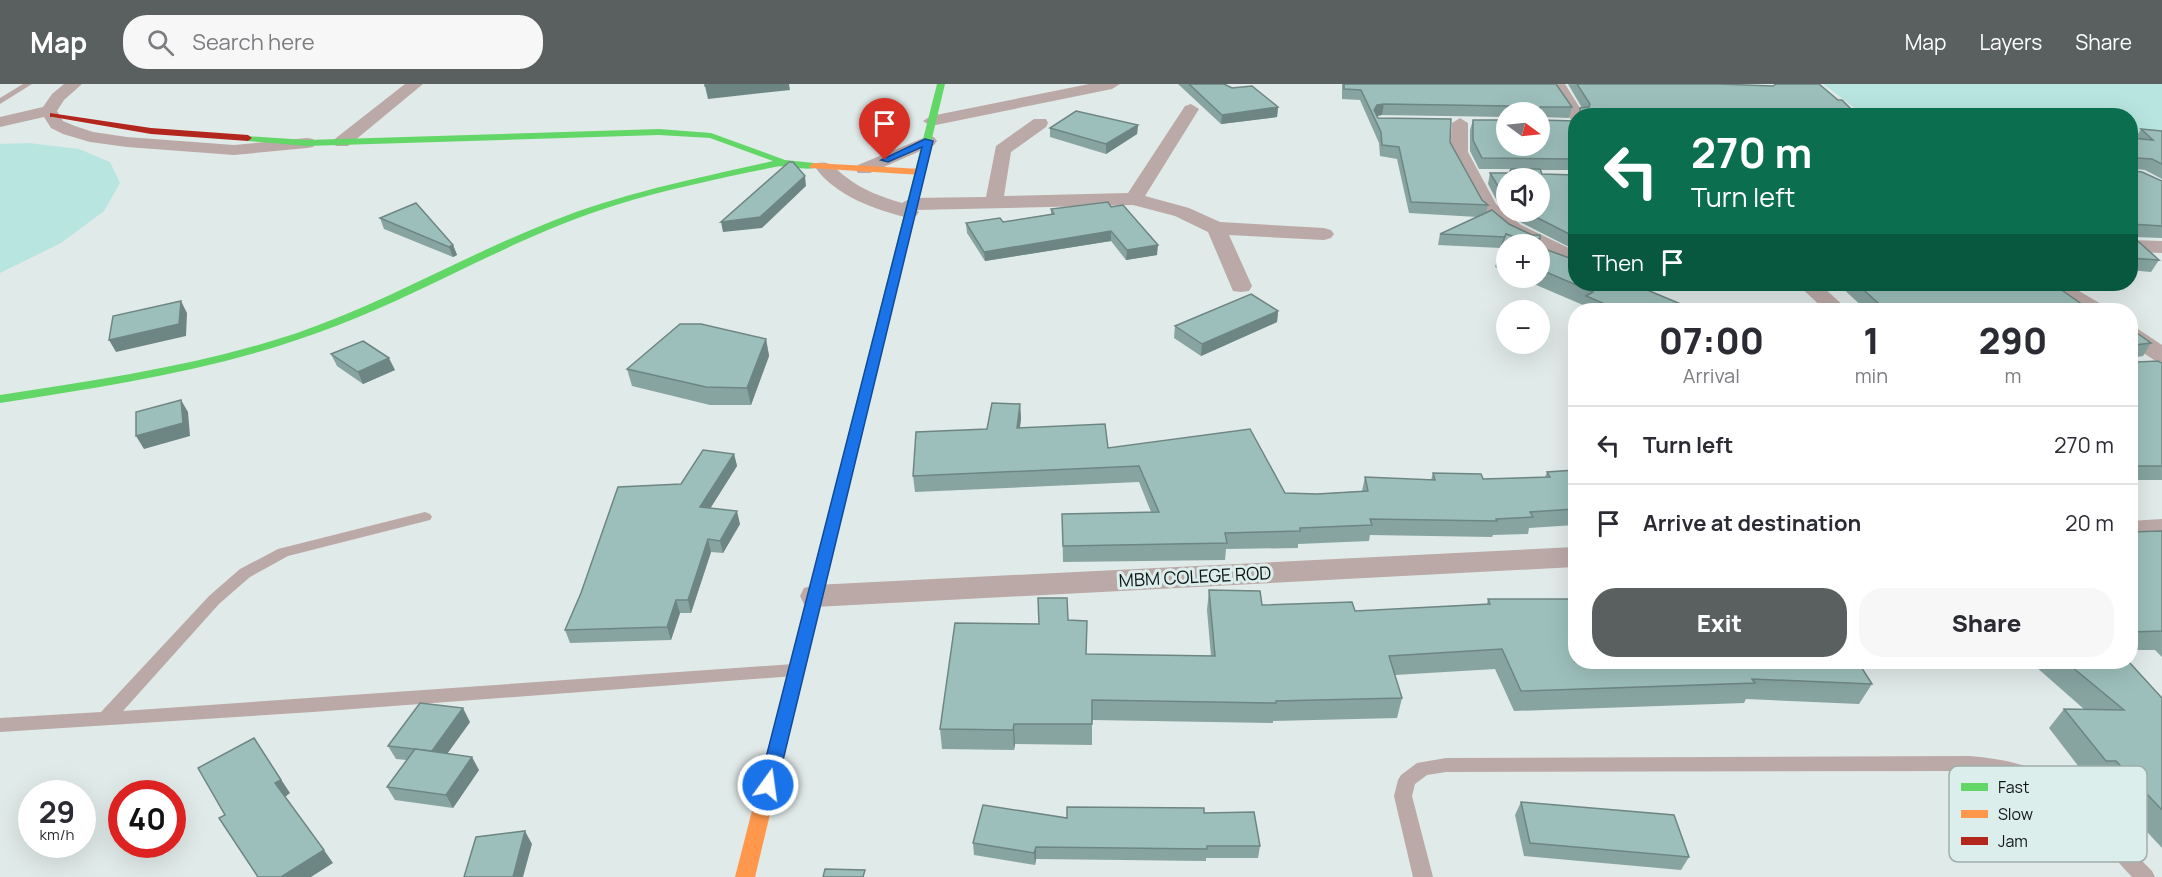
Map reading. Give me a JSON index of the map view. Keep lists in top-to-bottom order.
{
  "streets": {
    "street": ["MBM COLEGE ROD"]
  },
  "legend": ["Fast", "Slow", "Jam"],
  "north": "right",
  "page": {
    "header": "Map",
    "search": "Search here",
    "nav": ["Map", "Layers", "Share"],
    "map_buttons": ["+", "−"],
    "turn": ["270 m", "Turn left"],
    "then": "Then",
    "eta": [
      "07:00",
      "Arrival",
      "1",
      "min",
      "290",
      "m"
    ],
    "list": [
      {
        "name": "Turn left",
        "value": "270 m"
      },
      {
        "name": "Arrive at destination",
        "value": "20 m"
      }
    ],
    "buttons": ["Exit", "Share"],
    "speed": "29 km/h",
    "limit": "40"
  }
}
